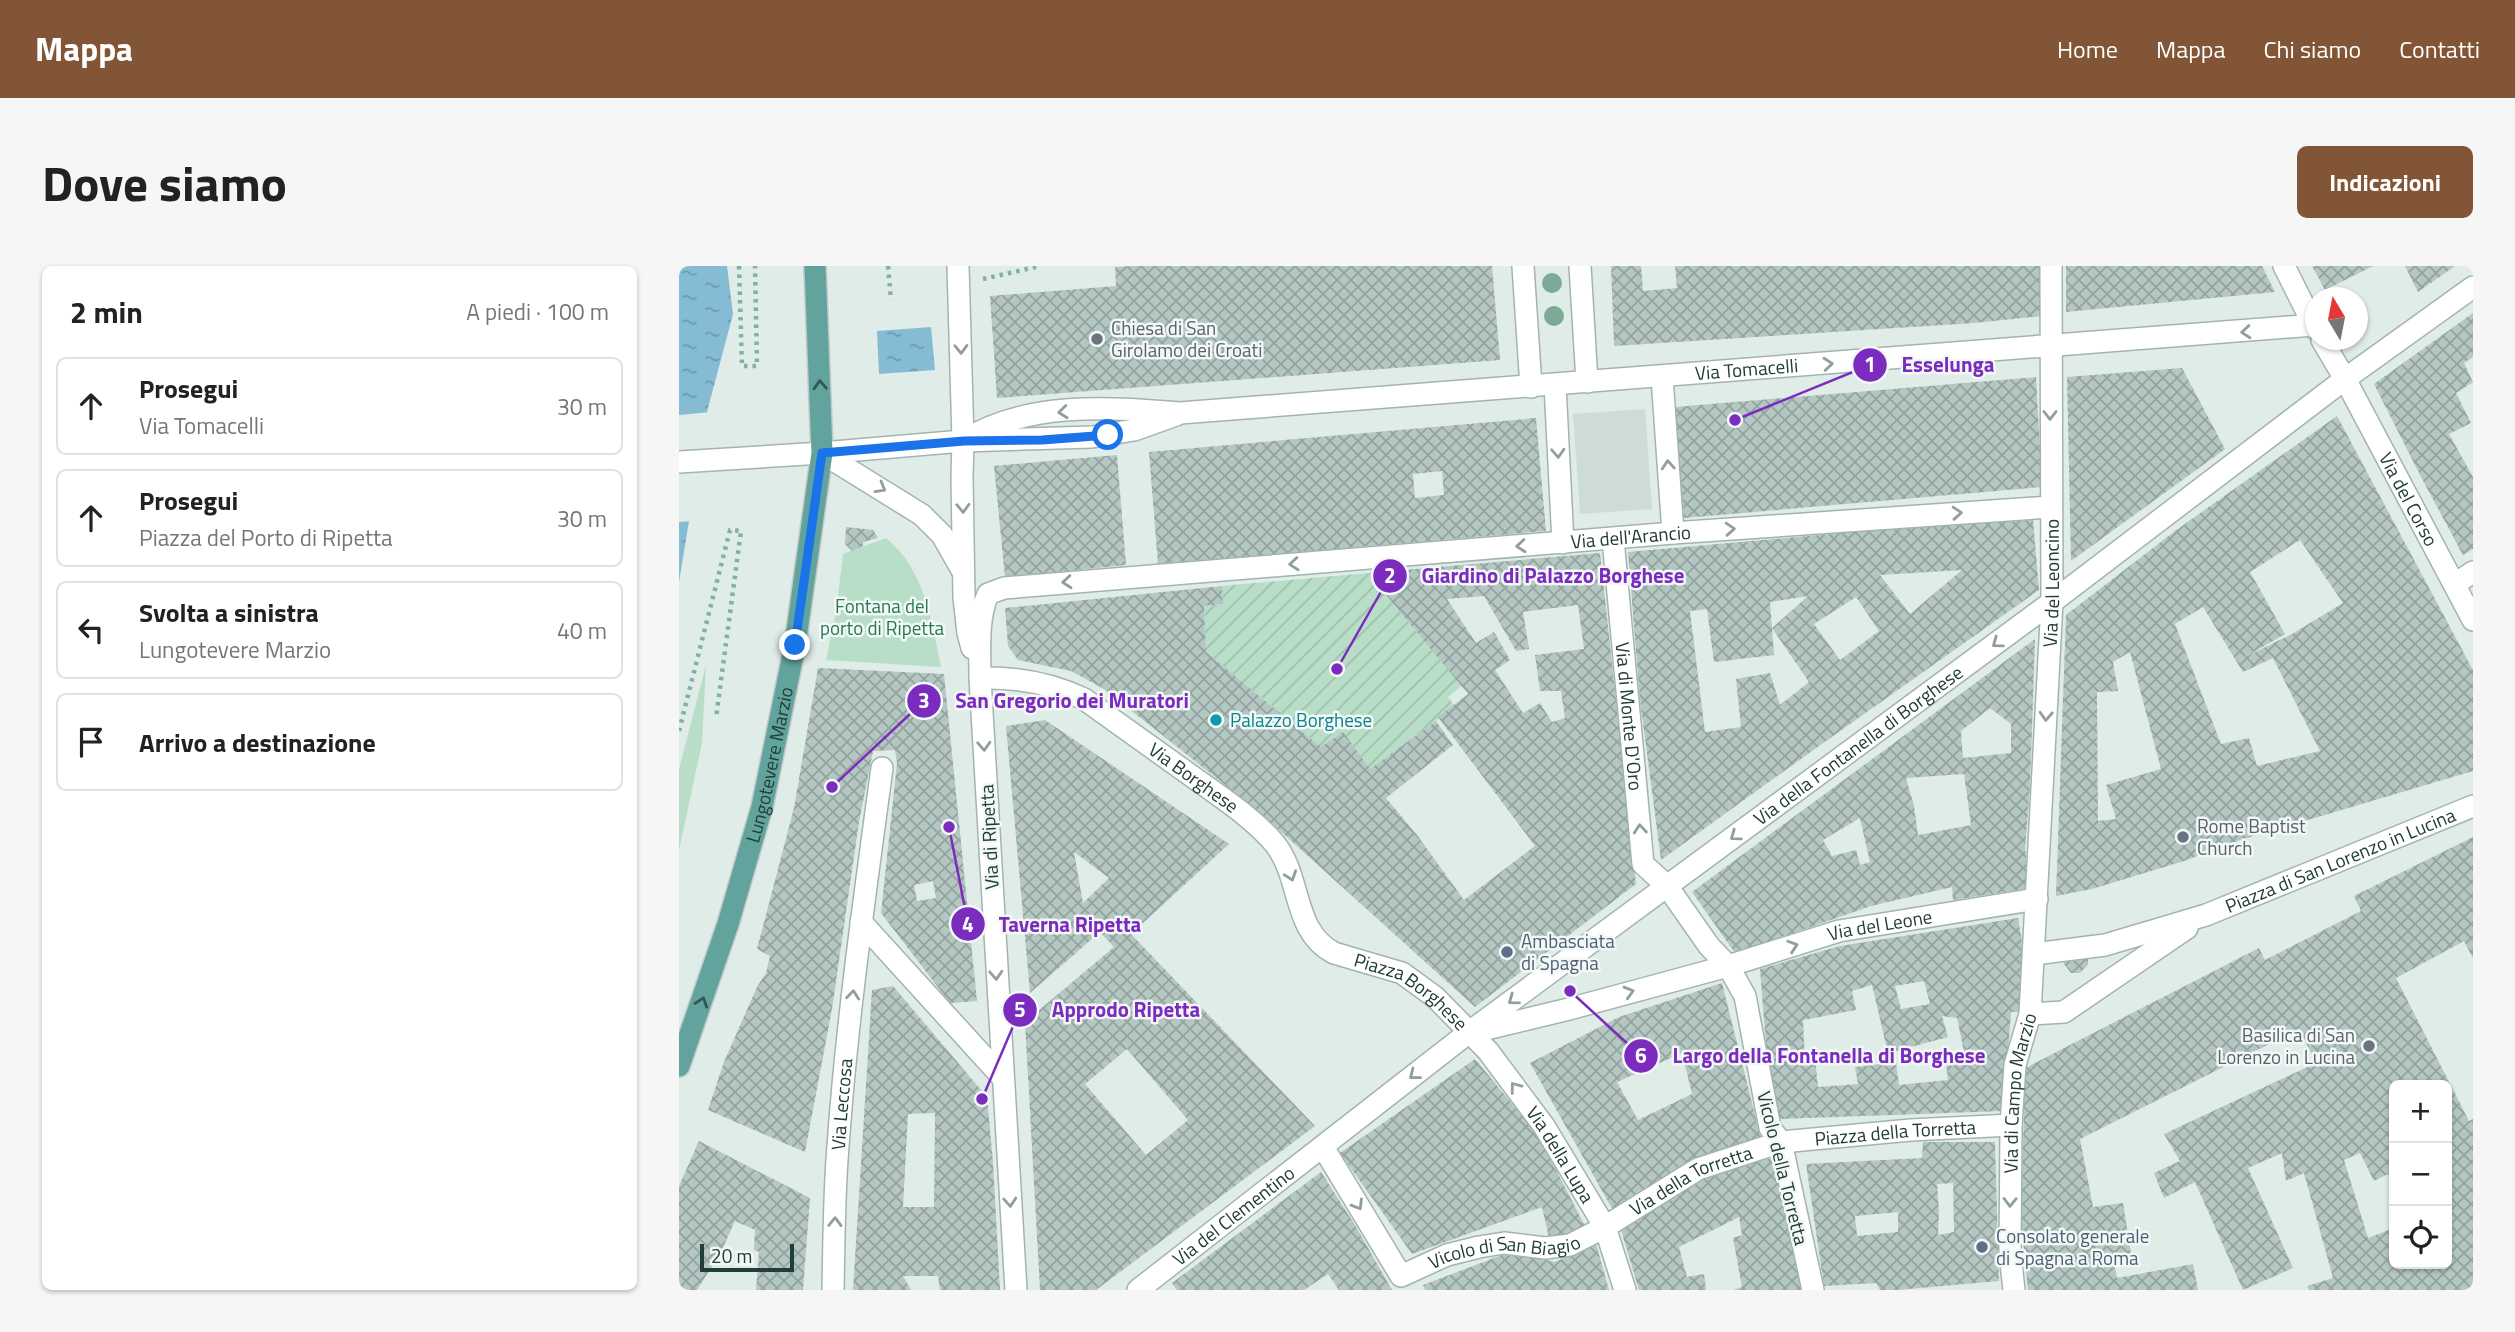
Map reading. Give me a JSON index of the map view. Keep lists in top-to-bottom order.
{
  "streets": {
    "main road": ["Lungotevere Marzio"],
    "street": [
      "Via Tomacelli",
      "Via del Corso",
      "Via dell'Arancio",
      "Via del Leoncino",
      "Via di Monte D'Oro",
      "Via della Fontanella di Borghese",
      "Via Borghese",
      "Via di Ripetta",
      "Piazza di San Lorenzo in Lucina",
      "Via del Leone",
      "Piazza Borghese",
      "Via di Campo Marzio",
      "Via Leccosa",
      "Piazza della Torretta",
      "Via della Lupa",
      "Vicolo della Torretta",
      "Via della Torretta",
      "Via del Clementino",
      "Vicolo di San Biagio"
    ]
  },
  "crossings": [
    ["Via Tomacelli", "Via del Leoncino"],
    ["Via del Corso", "Via della Fontanella di Borghese"],
    ["Via dell'Arancio", "Via del Leoncino"],
    ["Via dell'Arancio", "Via di Monte D'Oro"],
    ["Via dell'Arancio", "Via Borghese"],
    ["Via dell'Arancio", "Via di Ripetta"],
    ["Via del Leoncino", "Via della Fontanella di Borghese"],
    ["Via del Leoncino", "Via del Leone"],
    ["Via del Leoncino", "Via di Campo Marzio"],
    ["Via di Monte D'Oro", "Via della Fontanella di Borghese"],
    ["Via di Monte D'Oro", "Via del Leone"],
    ["Via di Monte D'Oro", "Vicolo della Torretta"],
    ["Via della Fontanella di Borghese", "Via del Leone"],
    ["Via della Fontanella di Borghese", "Piazza Borghese"],
    ["Via della Fontanella di Borghese", "Via della Lupa"],
    ["Via Borghese", "Via di Ripetta"],
    ["Via Borghese", "Piazza Borghese"],
    ["Piazza di San Lorenzo in Lucina", "Via di Campo Marzio"],
    ["Via del Leone", "Piazza Borghese"],
    ["Via del Leone", "Via di Campo Marzio"],
    ["Via del Leone", "Via della Lupa"],
    ["Via del Leone", "Vicolo della Torretta"],
    ["Piazza Borghese", "Via della Lupa"],
    ["Piazza Borghese", "Via del Clementino"],
    ["Via di Campo Marzio", "Piazza della Torretta"],
    ["Piazza della Torretta", "Vicolo della Torretta"],
    ["Piazza della Torretta", "Via della Torretta"],
    ["Via della Lupa", "Via della Torretta"],
    ["Via della Lupa", "Vicolo di San Biagio"],
    ["Vicolo della Torretta", "Via della Torretta"],
    ["Via della Torretta", "Vicolo di San Biagio"]
  ],
  "one_way": [
    "Via del Leoncino",
    "Via di Monte D'Oro",
    "Via della Fontanella di Borghese",
    "Lungotevere Marzio",
    "Via di Ripetta",
    "Via del Leone",
    "Via di Campo Marzio",
    "Via Leccosa",
    "Via della Lupa"
  ],
  "parks": ["Fontana del porto di Ripetta"],
  "places": [
    "Chiesa di San Girolamo dei Croati",
    "Esselunga",
    "Giardino di Palazzo Borghese",
    "Palazzo Borghese",
    "San Gregorio dei Muratori",
    "Taverna Ripetta",
    "Rome Baptist Church",
    "Ambasciata di Spagna",
    "Largo della Fontanella di Borghese",
    "Basilica di San Lorenzo in Lucina",
    "Approdo Ripetta",
    "Consolato generale di Spagna a Roma"
  ],
  "scale_bar": "20 m",
  "north": "top",
  "page": {
    "header": "Mappa",
    "nav": [
      "Home",
      "Mappa",
      "Chi siamo",
      "Contatti"
    ],
    "title": "Dove siamo",
    "buttons": "Indicazioni",
    "heading": ["2 min", "A piedi · 100 m"],
    "list": [
      ["Prosegui", "Via Tomacelli", "30 m"],
      ["Prosegui", "Piazza del Porto di Ripetta", "30 m"],
      ["Svolta a sinistra", "Lungotevere Marzio", "40 m"],
      "Arrivo a destinazione"
    ],
    "map_buttons": ["+", "−"],
    "scale": "20 m"
  }
}
